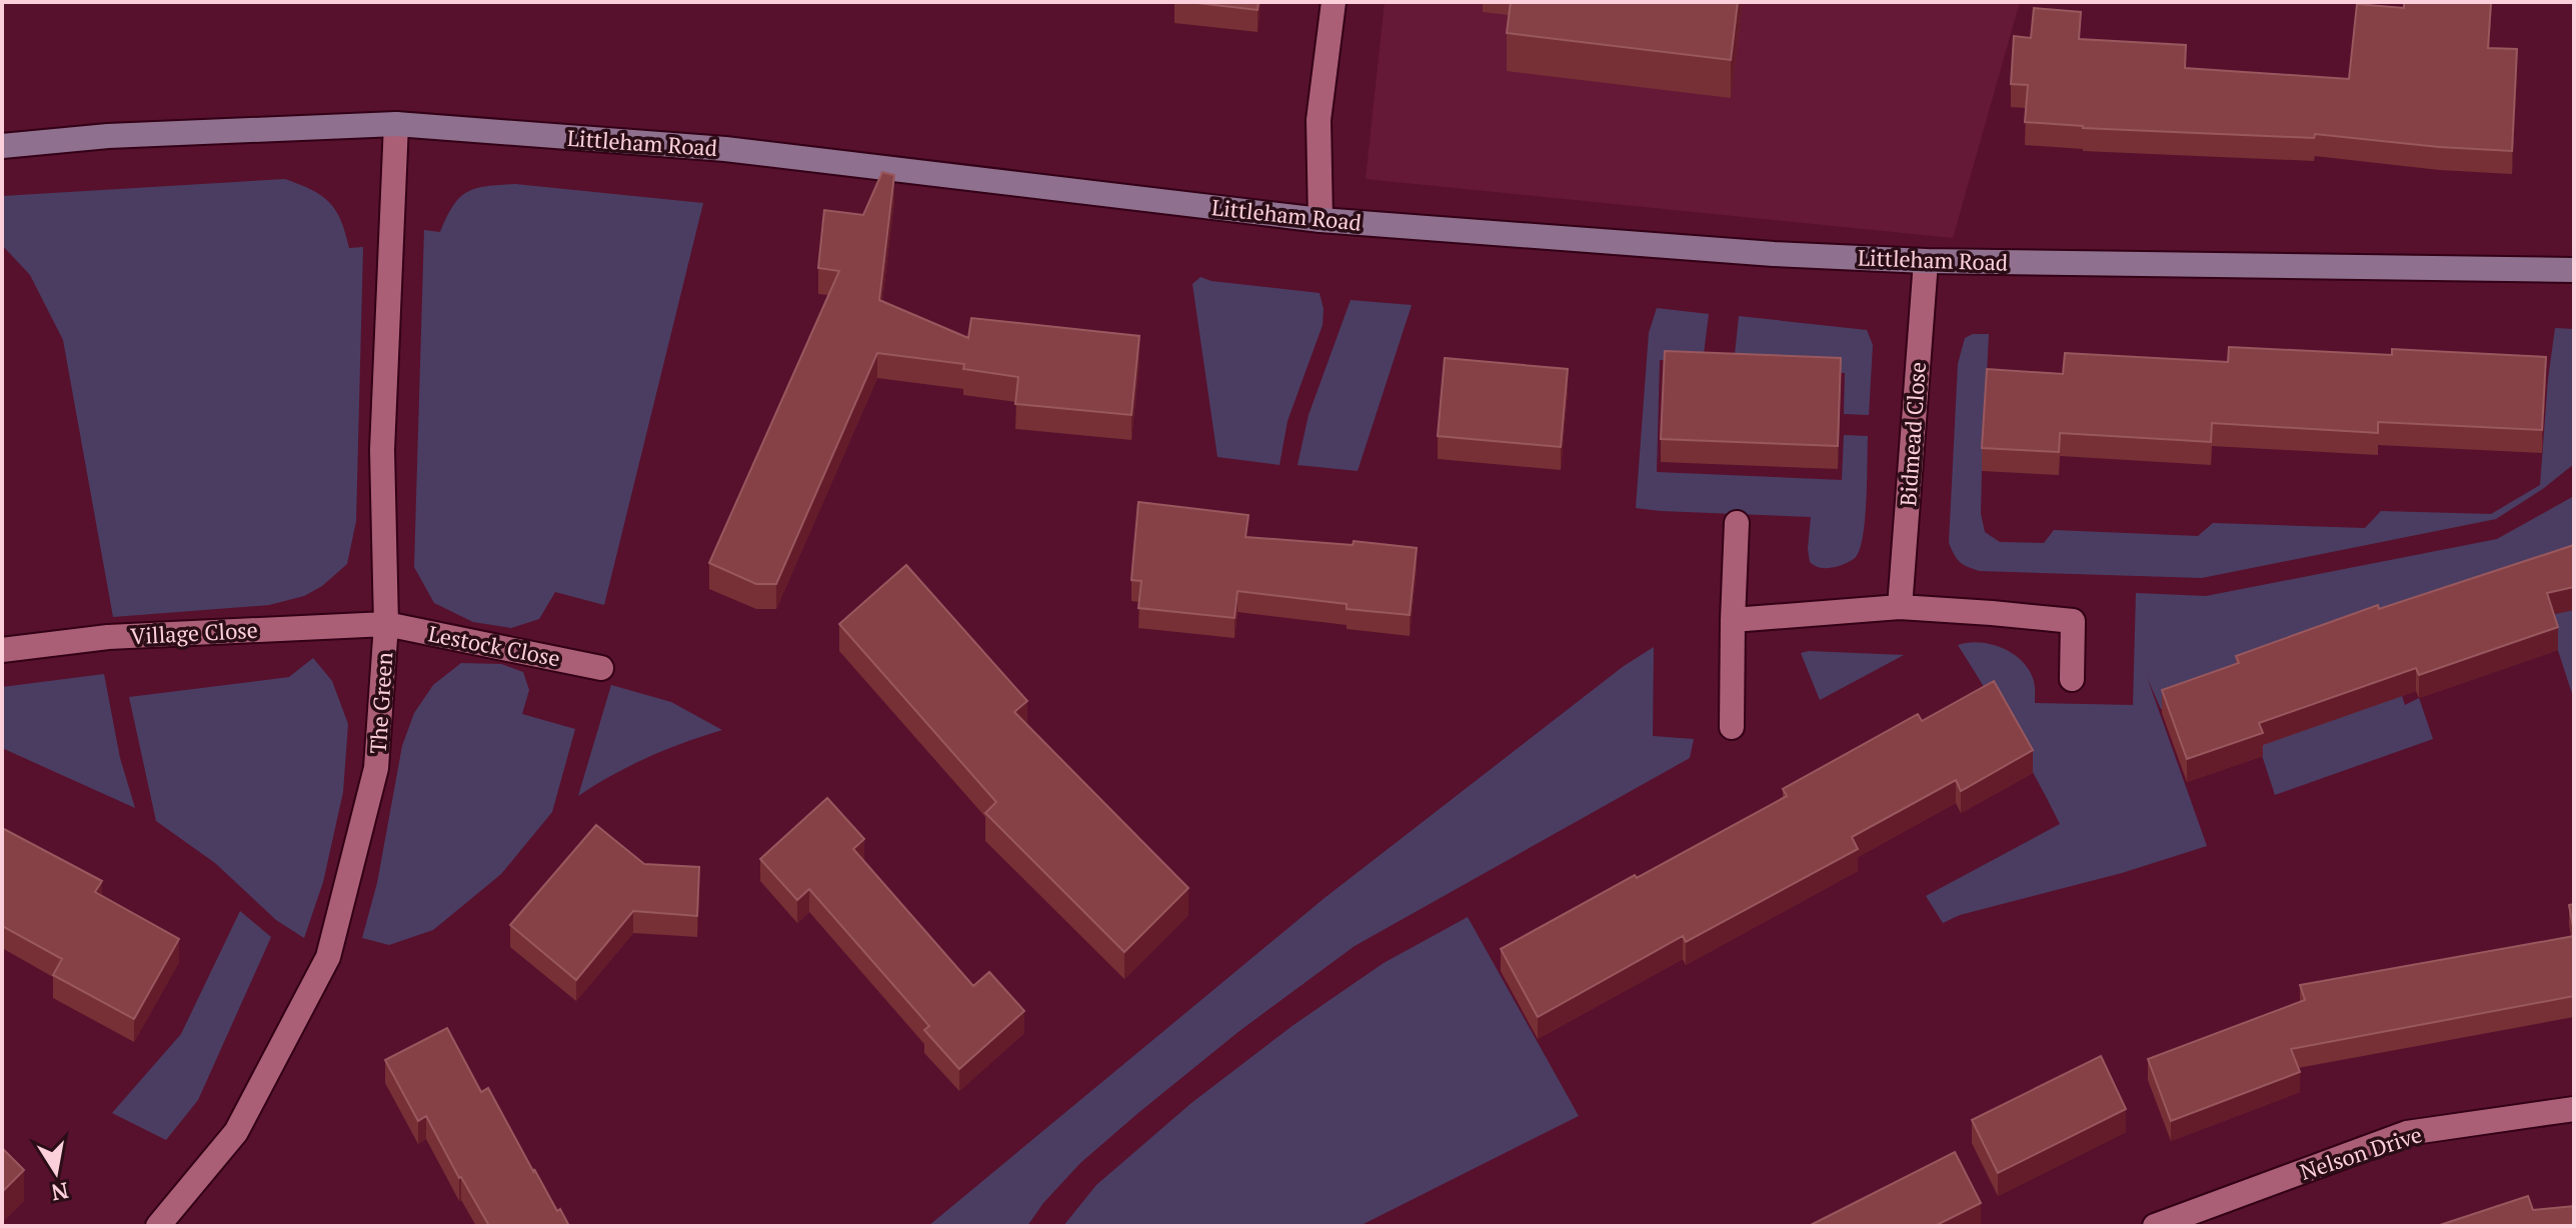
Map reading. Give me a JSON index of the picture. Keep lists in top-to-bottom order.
{
  "streets": {
    "street": [
      "Littleham Road",
      "Bidmead Close",
      "Village Close",
      "Lestock Close",
      "The Green",
      "Nelson Drive"
    ]
  },
  "crossings": [
    ["Littleham Road", "Bidmead Close"],
    ["Littleham Road", "The Green"],
    ["Village Close", "Lestock Close"],
    ["Village Close", "The Green"],
    ["Lestock Close", "The Green"]
  ],
  "north": "bottom"
}
